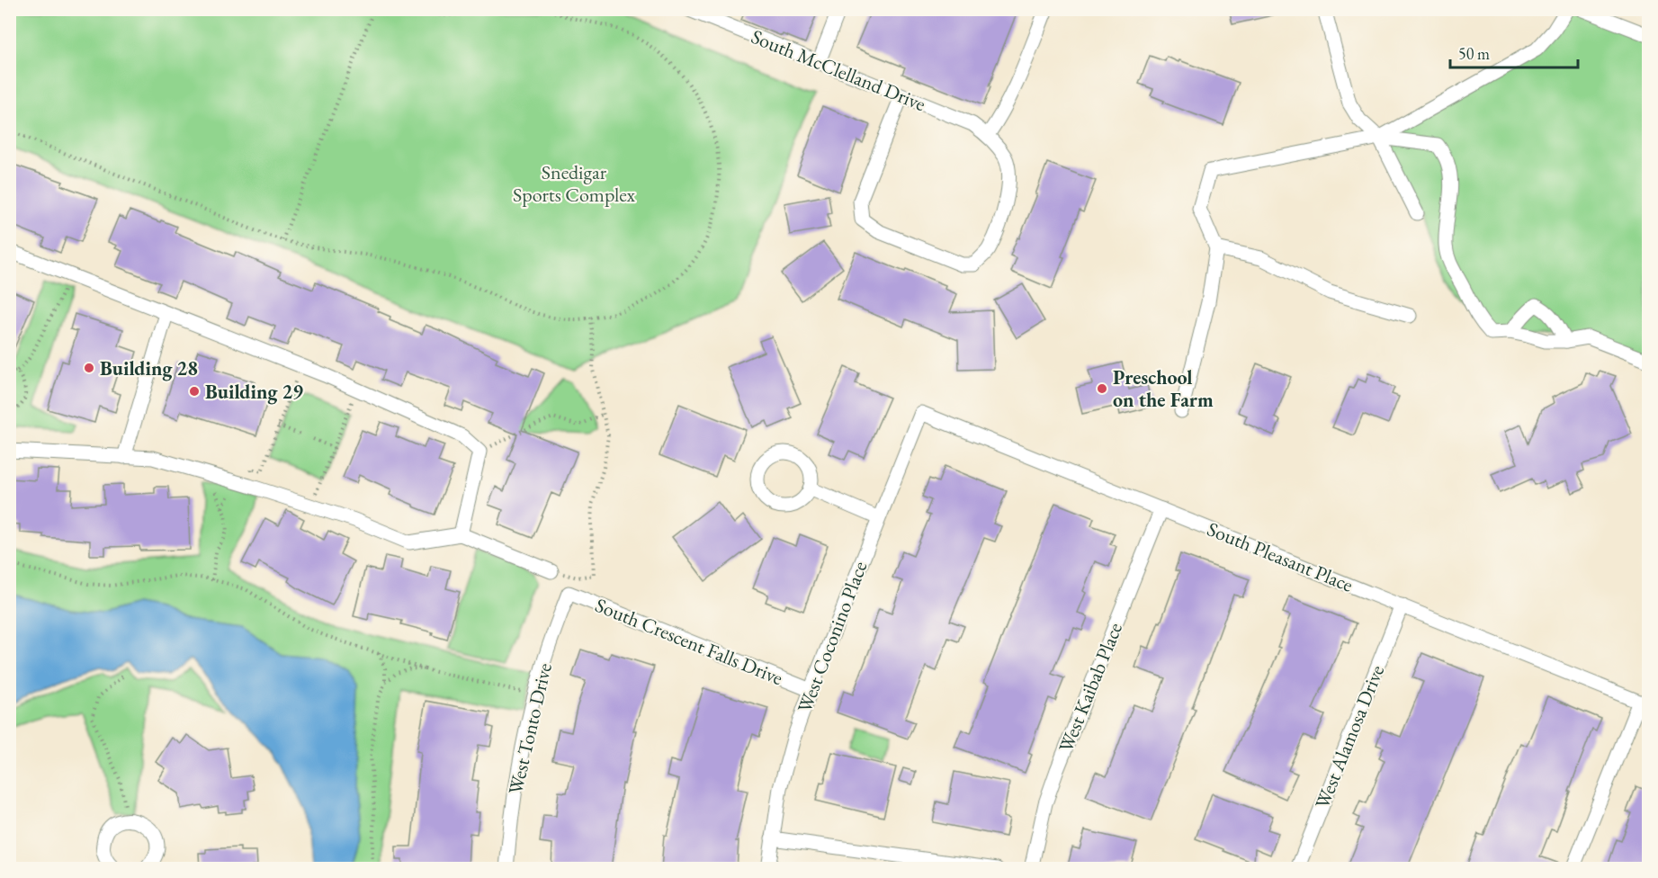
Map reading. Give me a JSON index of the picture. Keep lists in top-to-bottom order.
{
  "streets": {
    "street": [
      "South McClelland Drive",
      "South Pleasant Place",
      "West Coconino Place",
      "South Crescent Falls Drive",
      "West Kaibab Place",
      "West Tonto Drive",
      "West Alamosa Drive"
    ]
  },
  "crossings": [
    ["South Pleasant Place", "West Coconino Place"],
    ["South Pleasant Place", "West Kaibab Place"],
    ["South Pleasant Place", "West Alamosa Drive"],
    ["West Coconino Place", "South Crescent Falls Drive"],
    ["South Crescent Falls Drive", "West Tonto Drive"]
  ],
  "parks": ["Snedigar Sports Complex"],
  "places": ["Building 28", "Preschool on the Farm", "Building 29"],
  "scale_bar": "50 m"
}
